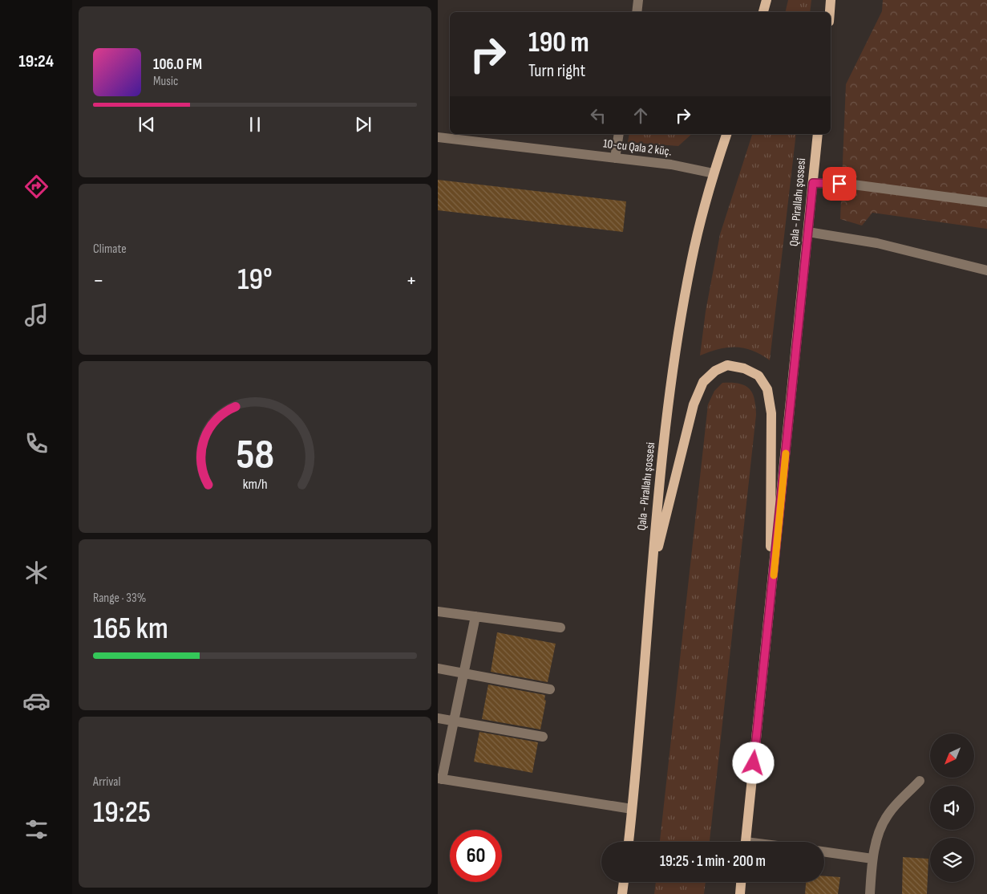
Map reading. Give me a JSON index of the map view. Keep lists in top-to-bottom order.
{
  "streets": {
    "main road": ["Qala - Pirallahı şossesi"],
    "street": ["10-cu Qala 2 küç."]
  },
  "crossings": [
    ["10-cu Qala 2 küç.", "Qala - Pirallahı şossesi"]
  ],
  "north": "bottom left",
  "page": {
    "tabs": "19:24",
    "turn": ["190 m", "Turn right"],
    "song": ["106.0 FM", "Music"],
    "tile": [
      "Climate",
      ["Range · 33%", "165 km"],
      ["Arrival", "19:25"]
    ],
    "heat": ["−", "19°", "+"],
    "limit": "60",
    "trip": "19:25 · 1 min · 200 m",
    "gauge": ["58", "km/h"]
  }
}
